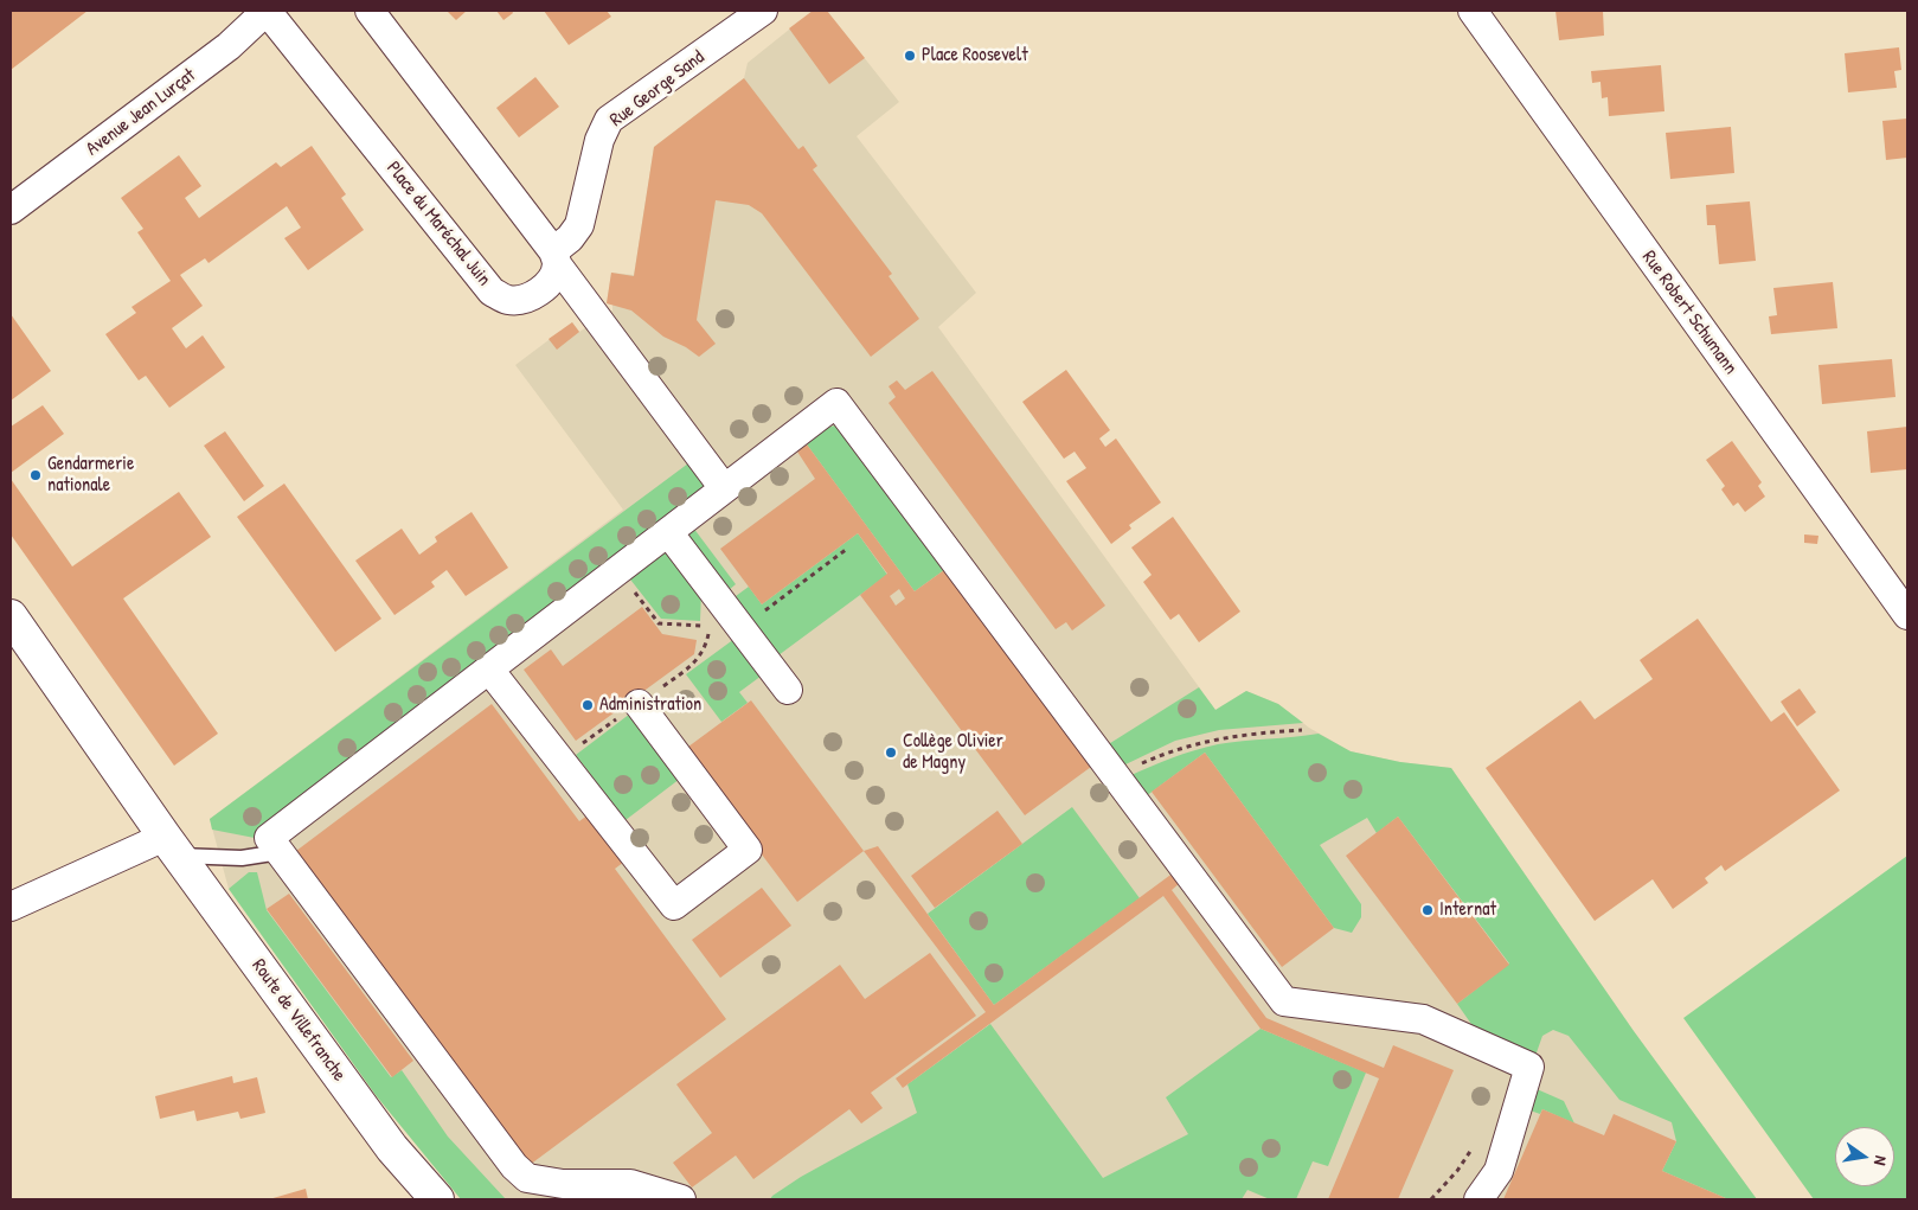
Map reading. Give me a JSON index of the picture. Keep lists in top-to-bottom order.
{
  "streets": {
    "main road": ["Route de Villefranche"],
    "street": [
      "Rue George Sand",
      "Avenue Jean Lurçat",
      "Place du Maréchal Juin",
      "Rue Robert Schumann"
    ]
  },
  "crossings": [
    ["Rue George Sand", "Place du Maréchal Juin"],
    ["Avenue Jean Lurçat", "Place du Maréchal Juin"]
  ],
  "places": [
    "Place Roosevelt",
    "Gendarmerie nationale",
    "Administration",
    "Collège Olivier de Magny",
    "Internat"
  ],
  "north": "right"
}
